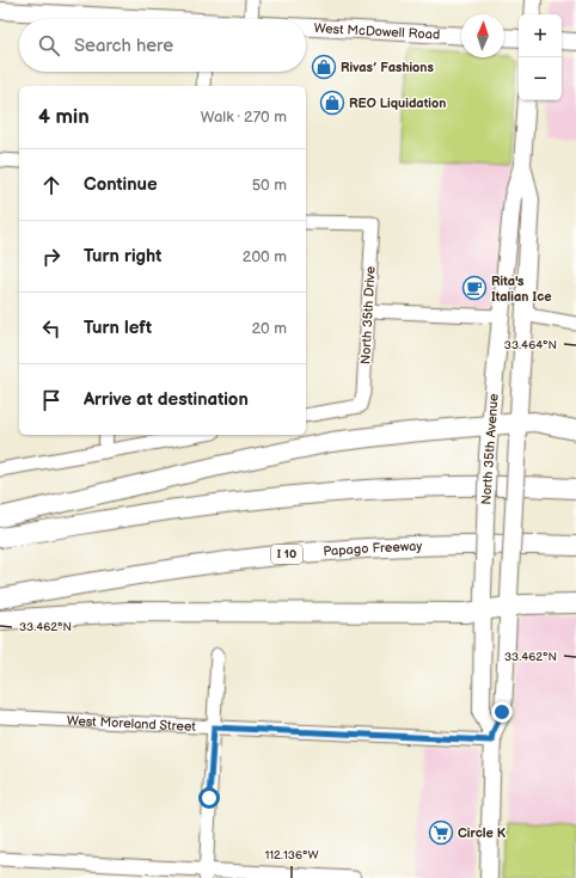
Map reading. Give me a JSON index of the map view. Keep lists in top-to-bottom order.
{
  "streets": {
    "highway": ["Papago Freeway", "I 10"],
    "main road": ["West McDowell Road", "North 35th Avenue"],
    "street": ["North 35th Drive", "West Moreland Street"]
  },
  "crossings": [
    ["North 35th Avenue", "West Moreland Street"]
  ],
  "places": {
    "shop": ["Rivas’ Fashions", "REO Liquidation"],
    "cafe": ["Rita's Italian Ice"],
    "supermarket": ["Circle K"]
  },
  "north": "top",
  "page": {
    "map_buttons": ["+", "−"],
    "search": "Search here",
    "heading": ["4 min", "Walk · 270 m"],
    "list": [
      ["Continue", "50 m"],
      ["Turn right", "200 m"],
      ["Turn left", "20 m"],
      "Arrive at destination"
    ]
  },
  "coordinates": ["33.464°N", "33.462°N", "112.136°W"]
}
